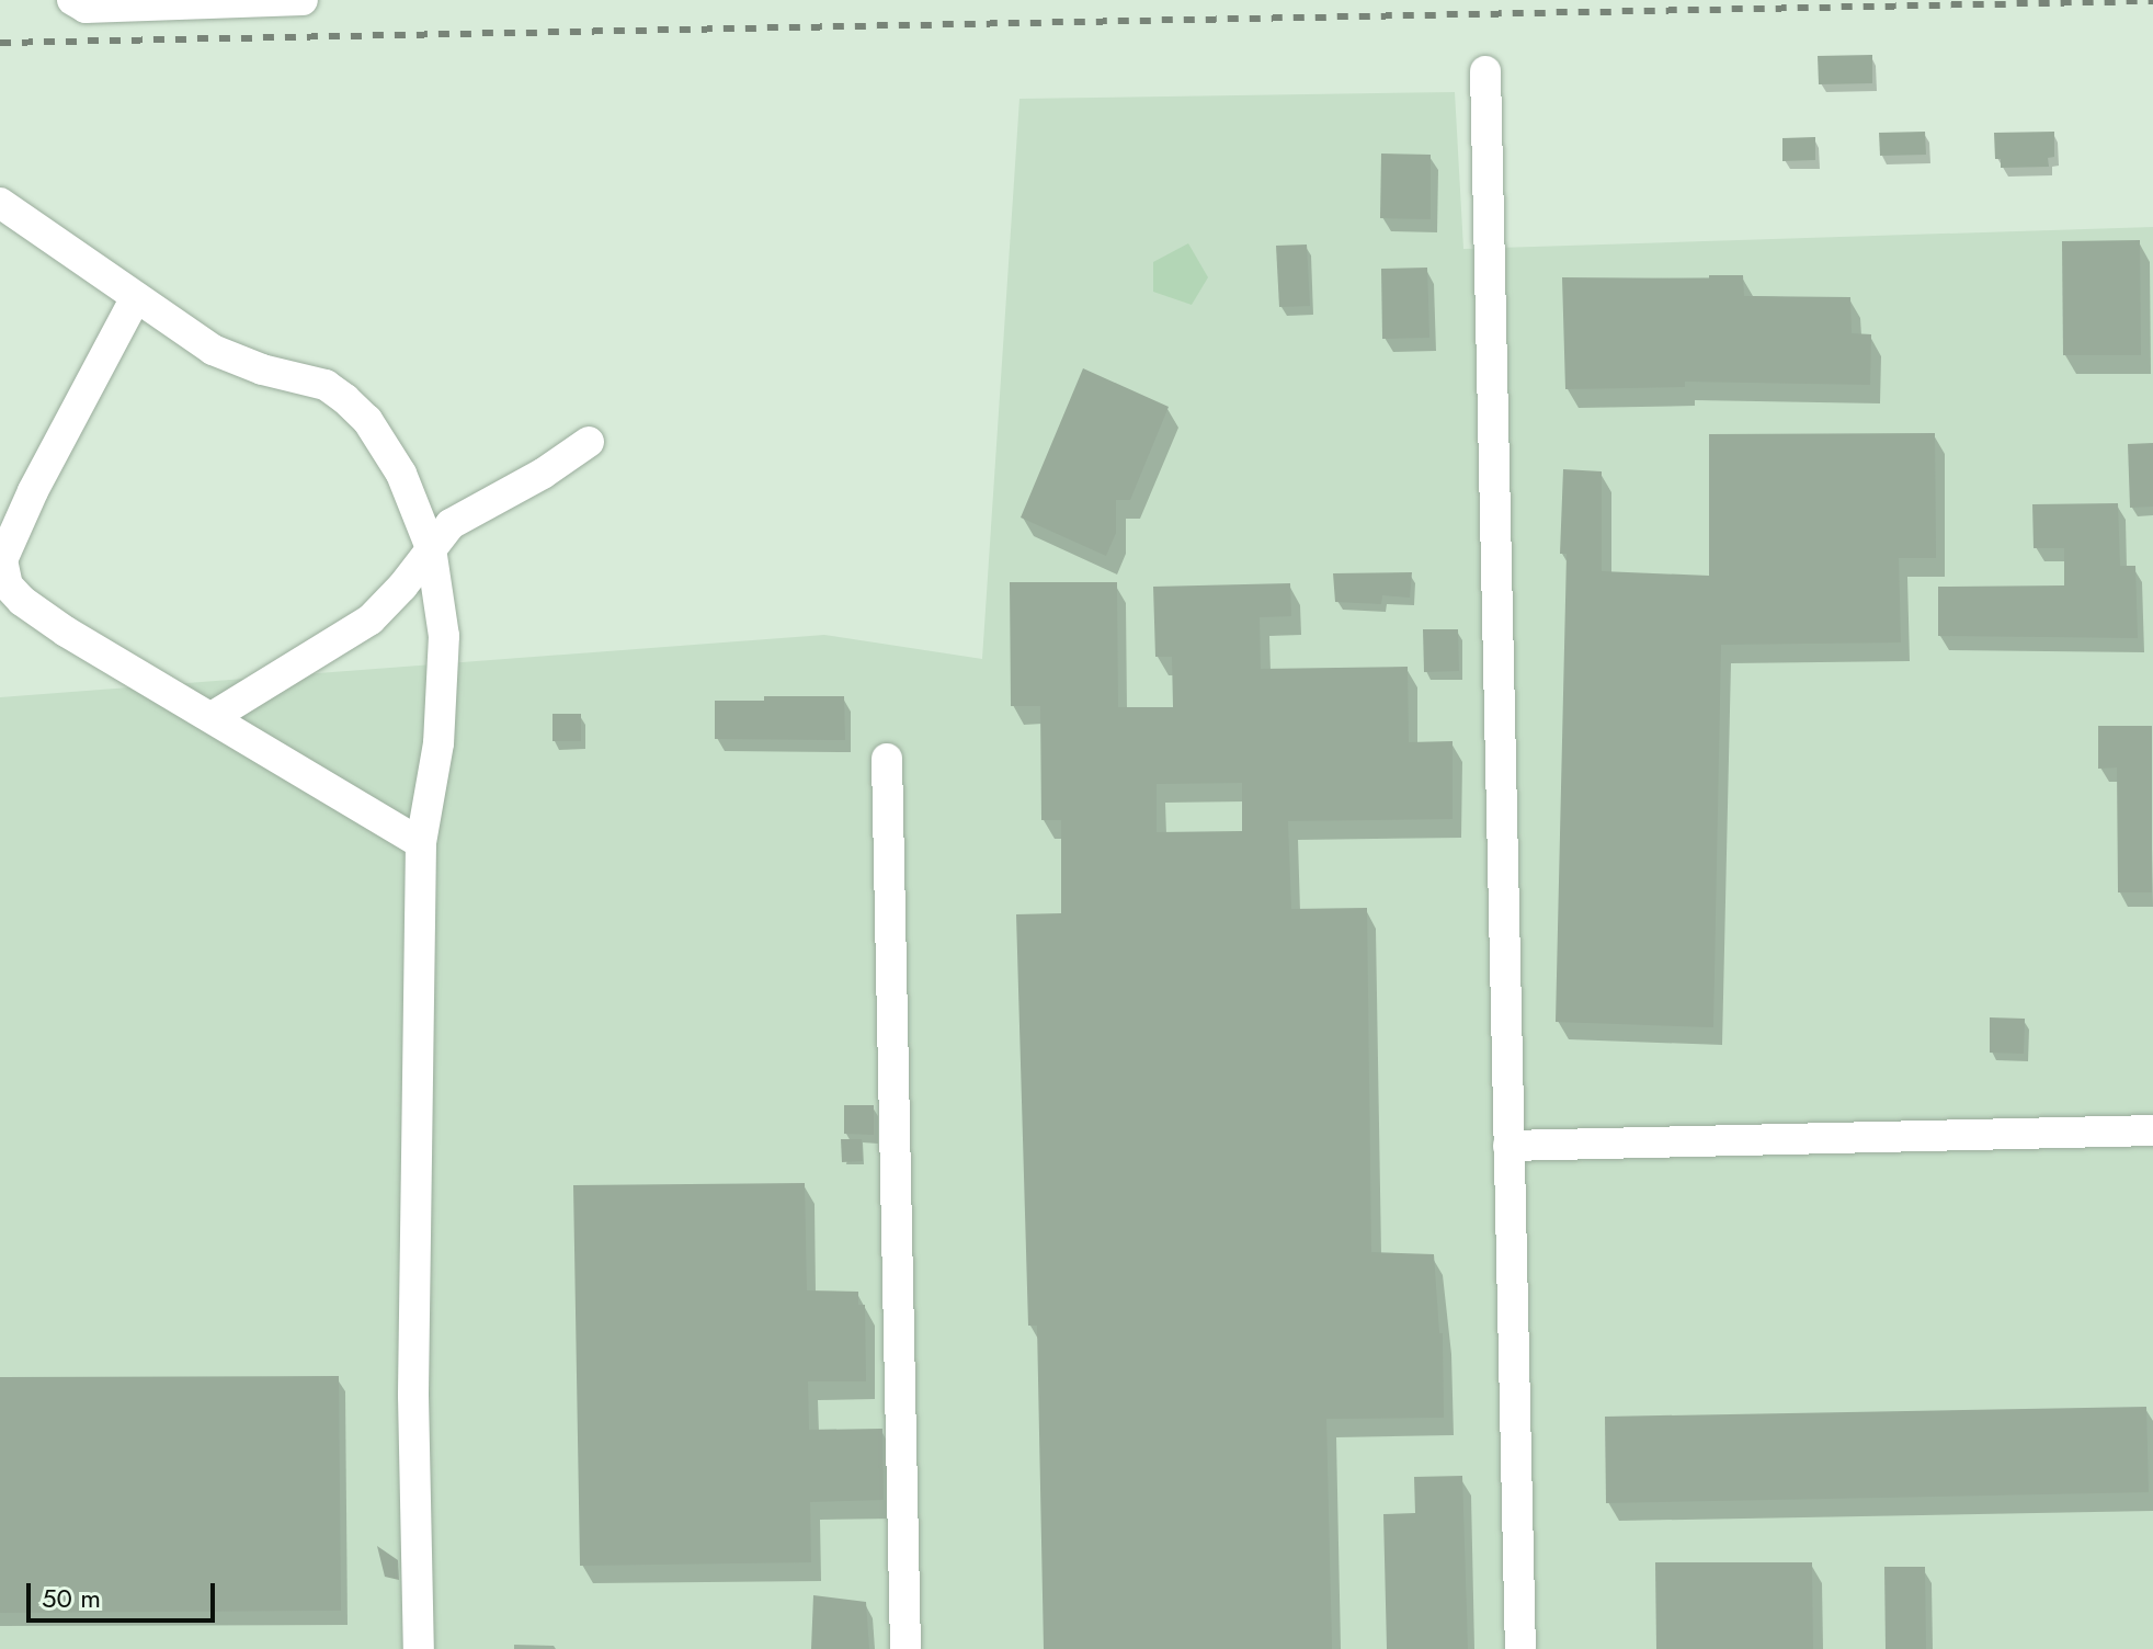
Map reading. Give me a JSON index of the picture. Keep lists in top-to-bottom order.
{
  "scale_bar": "50 m"
}
